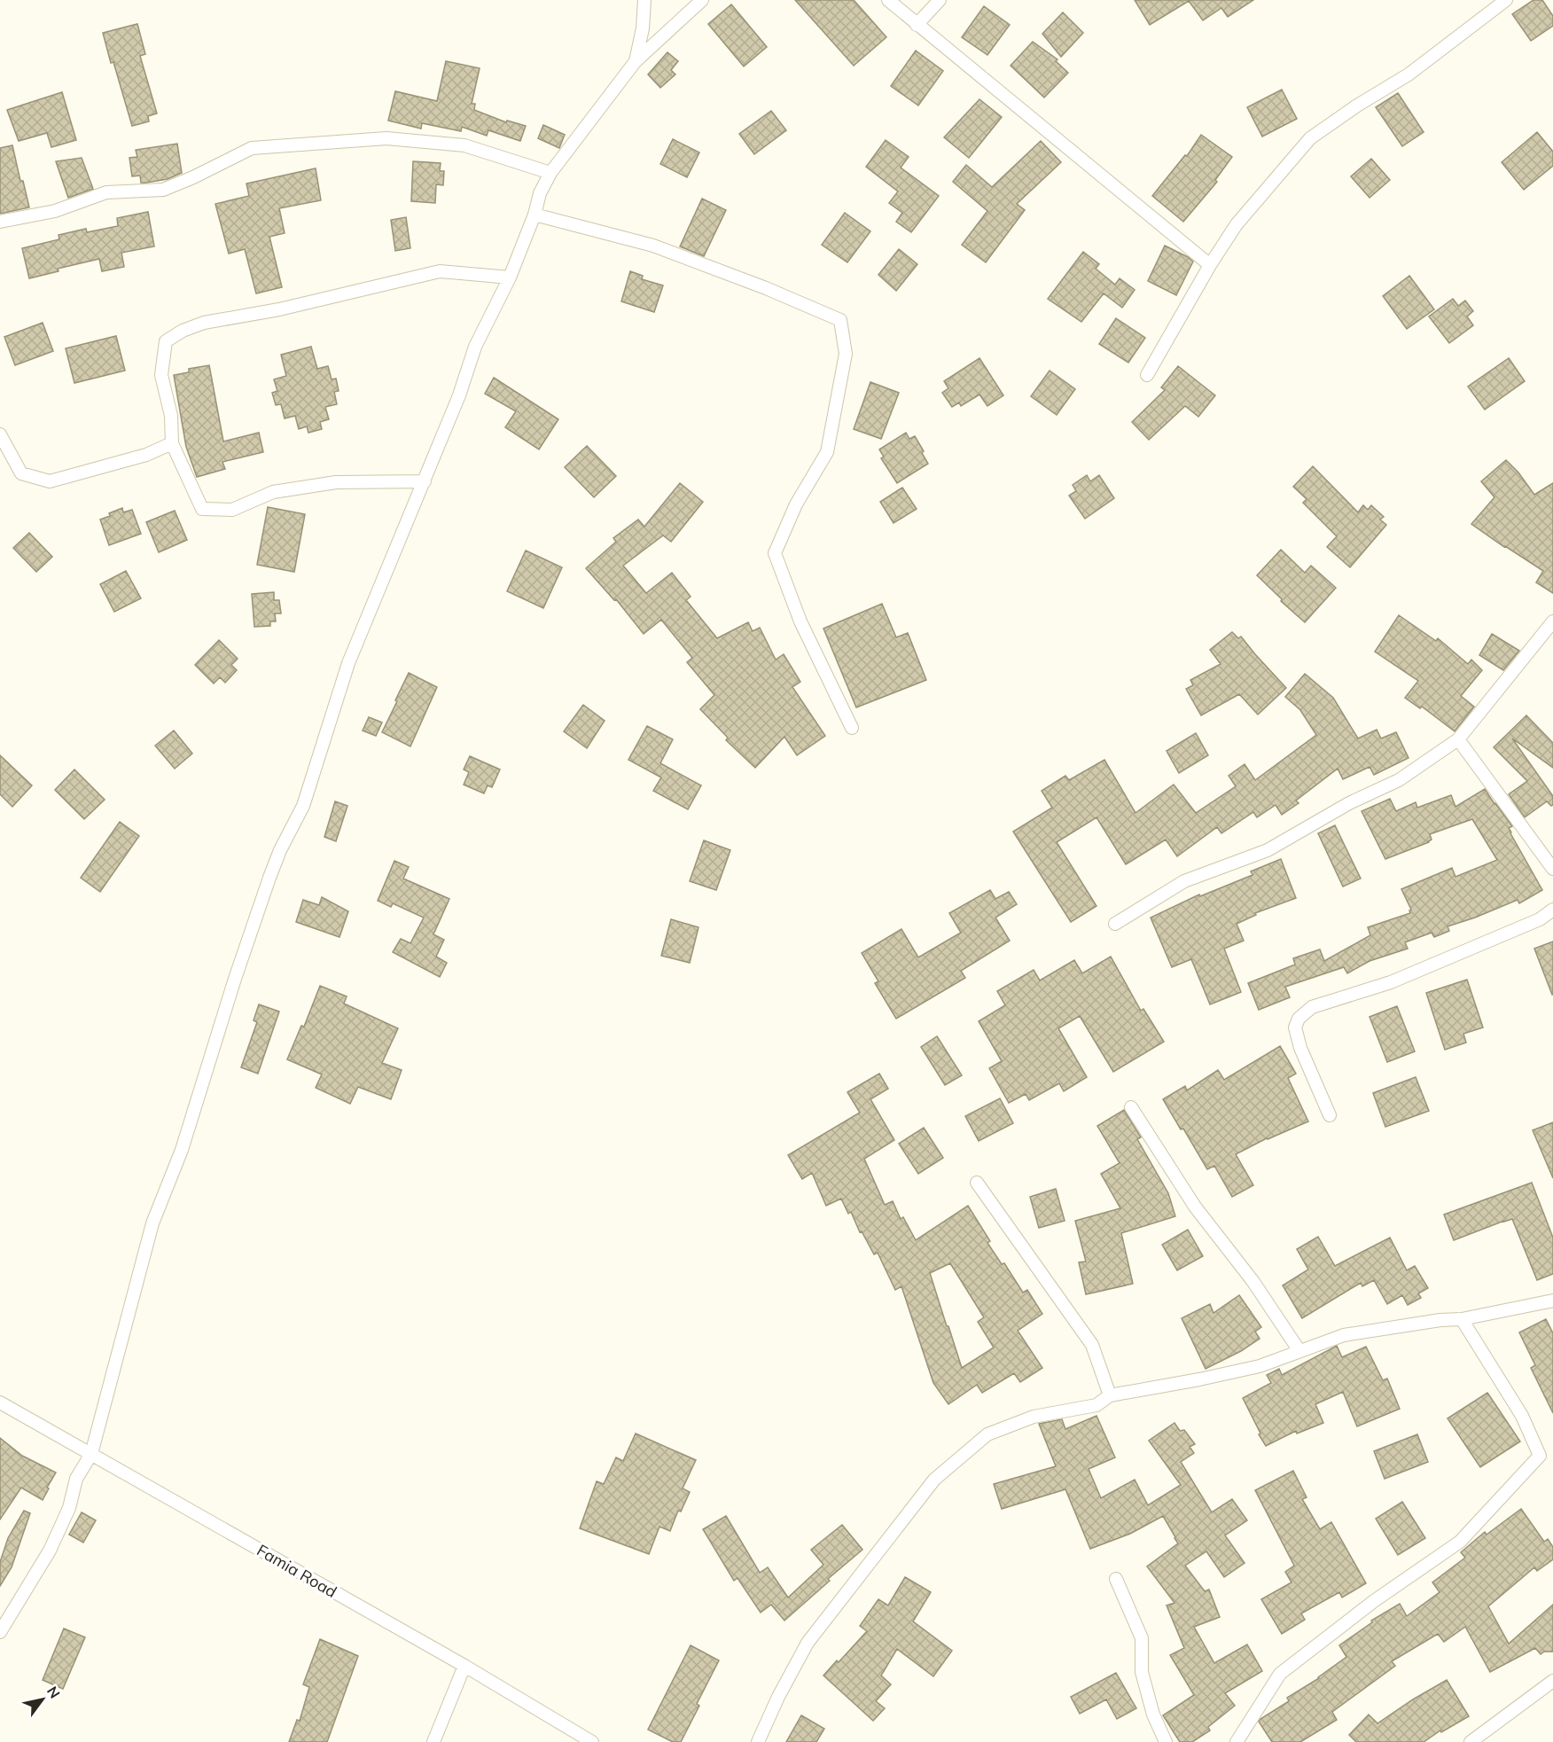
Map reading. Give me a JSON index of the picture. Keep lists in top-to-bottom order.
{
  "streets": {
    "street": ["Famia Road"]
  },
  "north": "top right"
}
